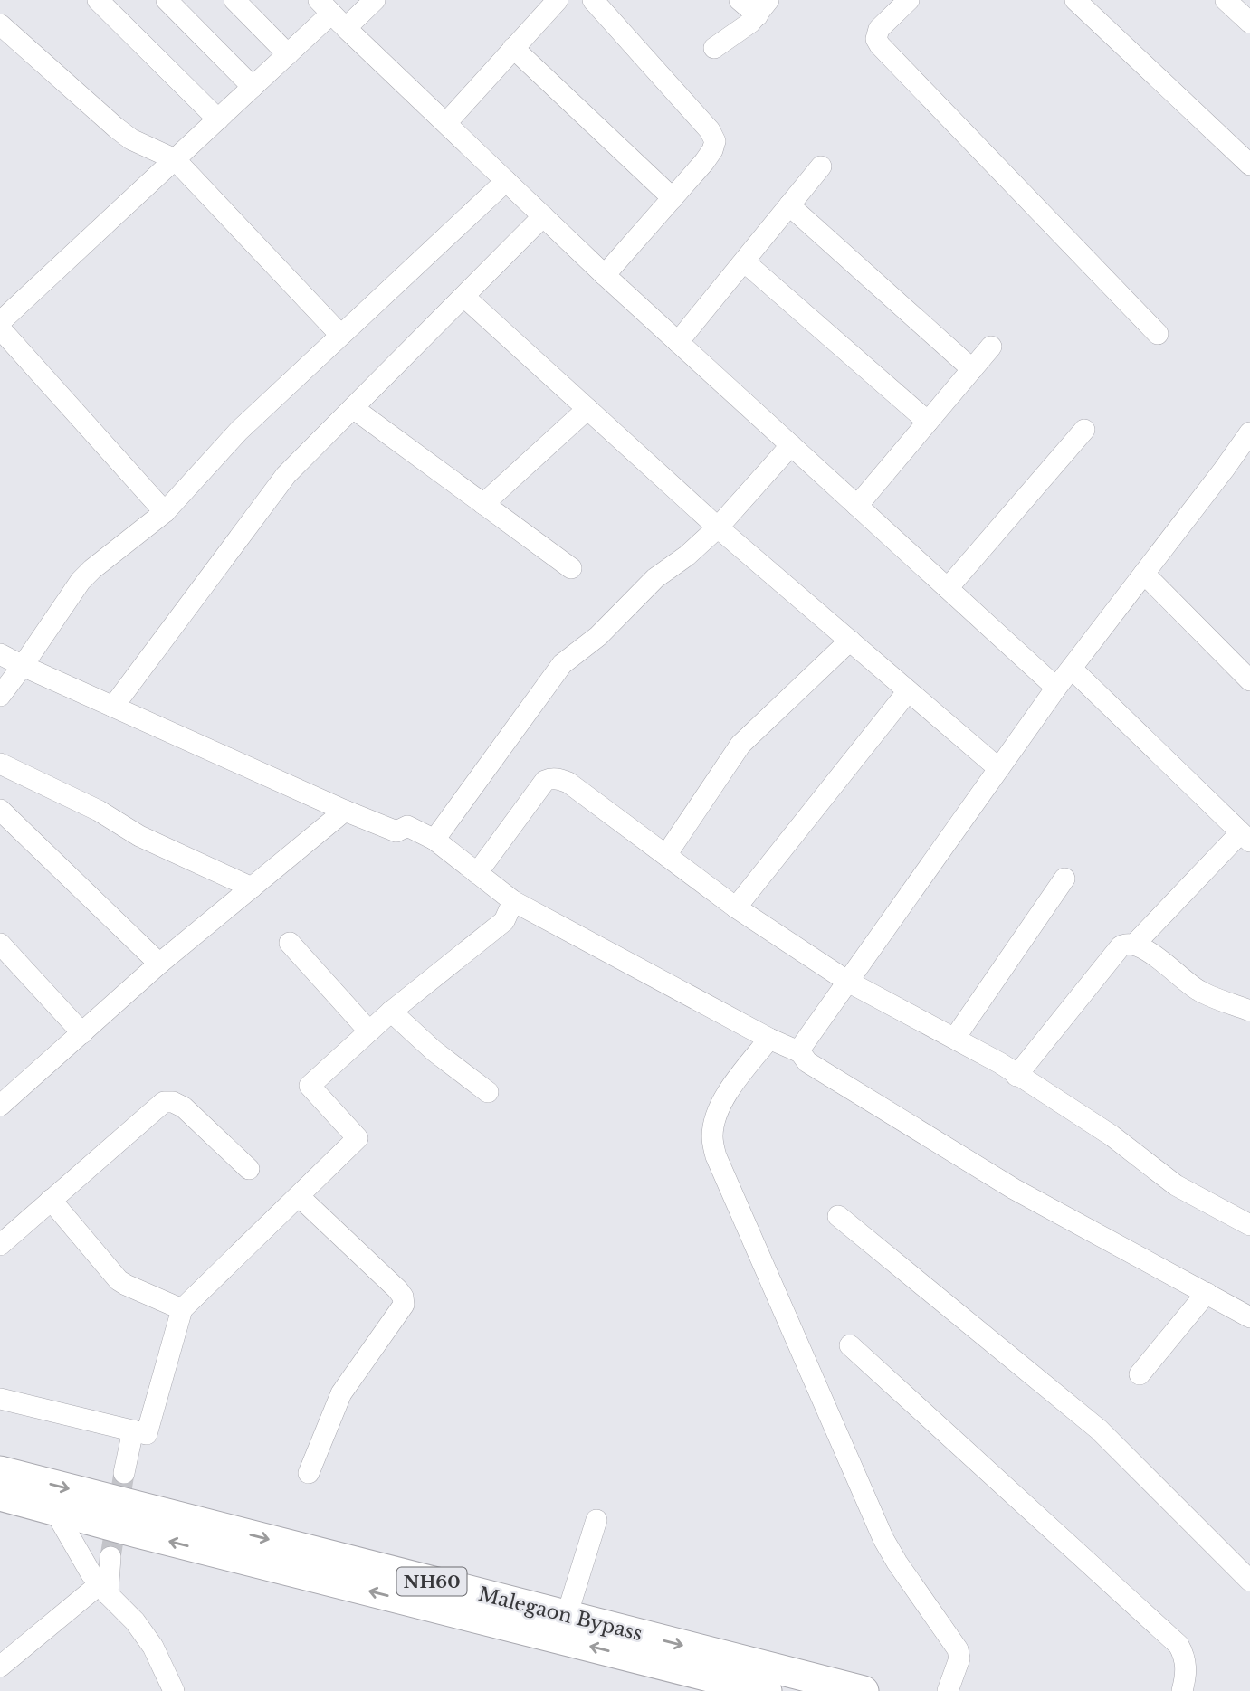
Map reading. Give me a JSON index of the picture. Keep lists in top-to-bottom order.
{
  "streets": {
    "highway": ["NH60", "Malegaon Bypass"]
  }
}
